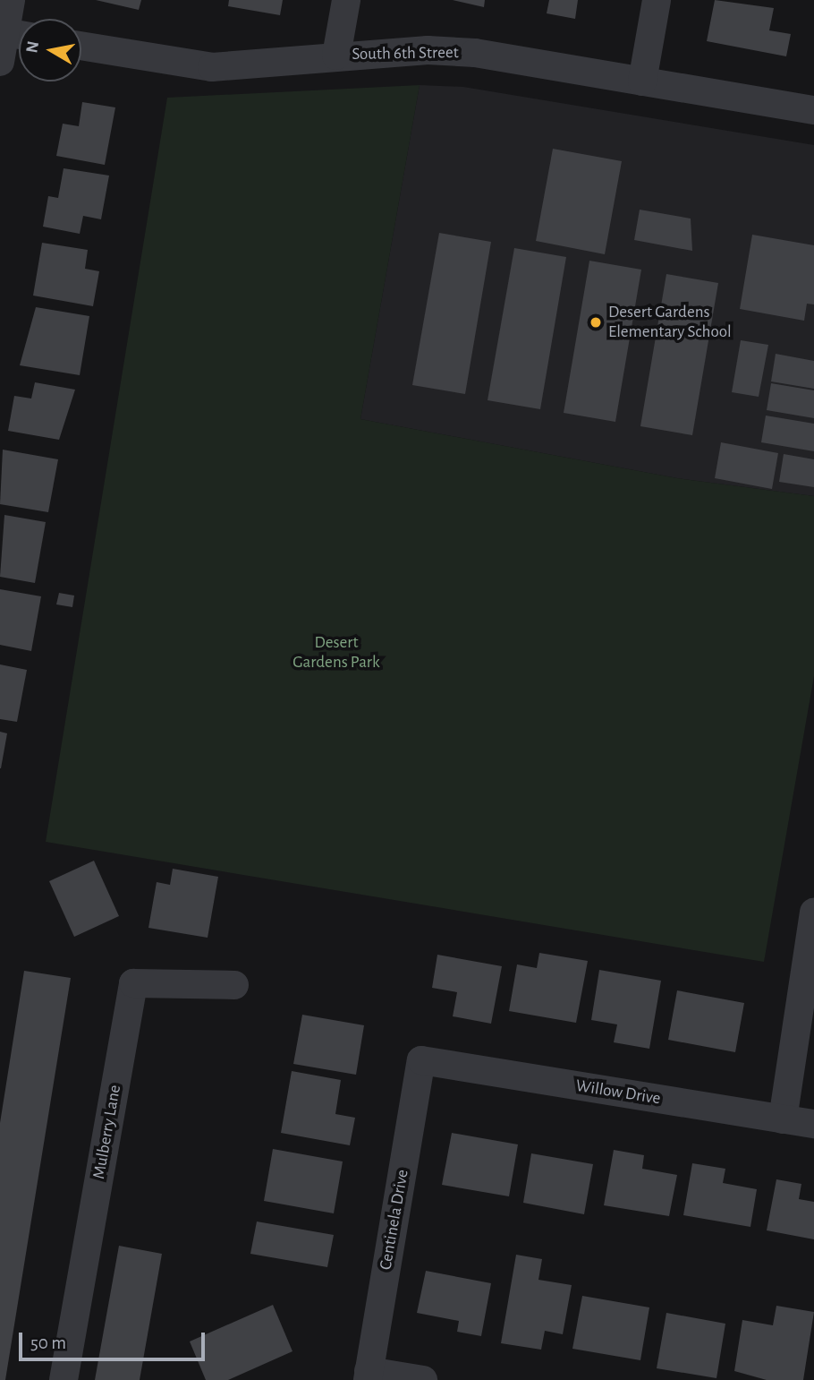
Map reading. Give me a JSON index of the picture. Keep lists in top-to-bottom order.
{
  "streets": {
    "street": [
      "South 6th Street",
      "Willow Drive",
      "Mulberry Lane",
      "Centinela Drive"
    ]
  },
  "crossings": [
    ["Willow Drive", "Centinela Drive"]
  ],
  "parks": ["Desert Gardens Park"],
  "places": ["Desert Gardens Elementary School"],
  "scale_bar": "50 m",
  "north": "left"
}
